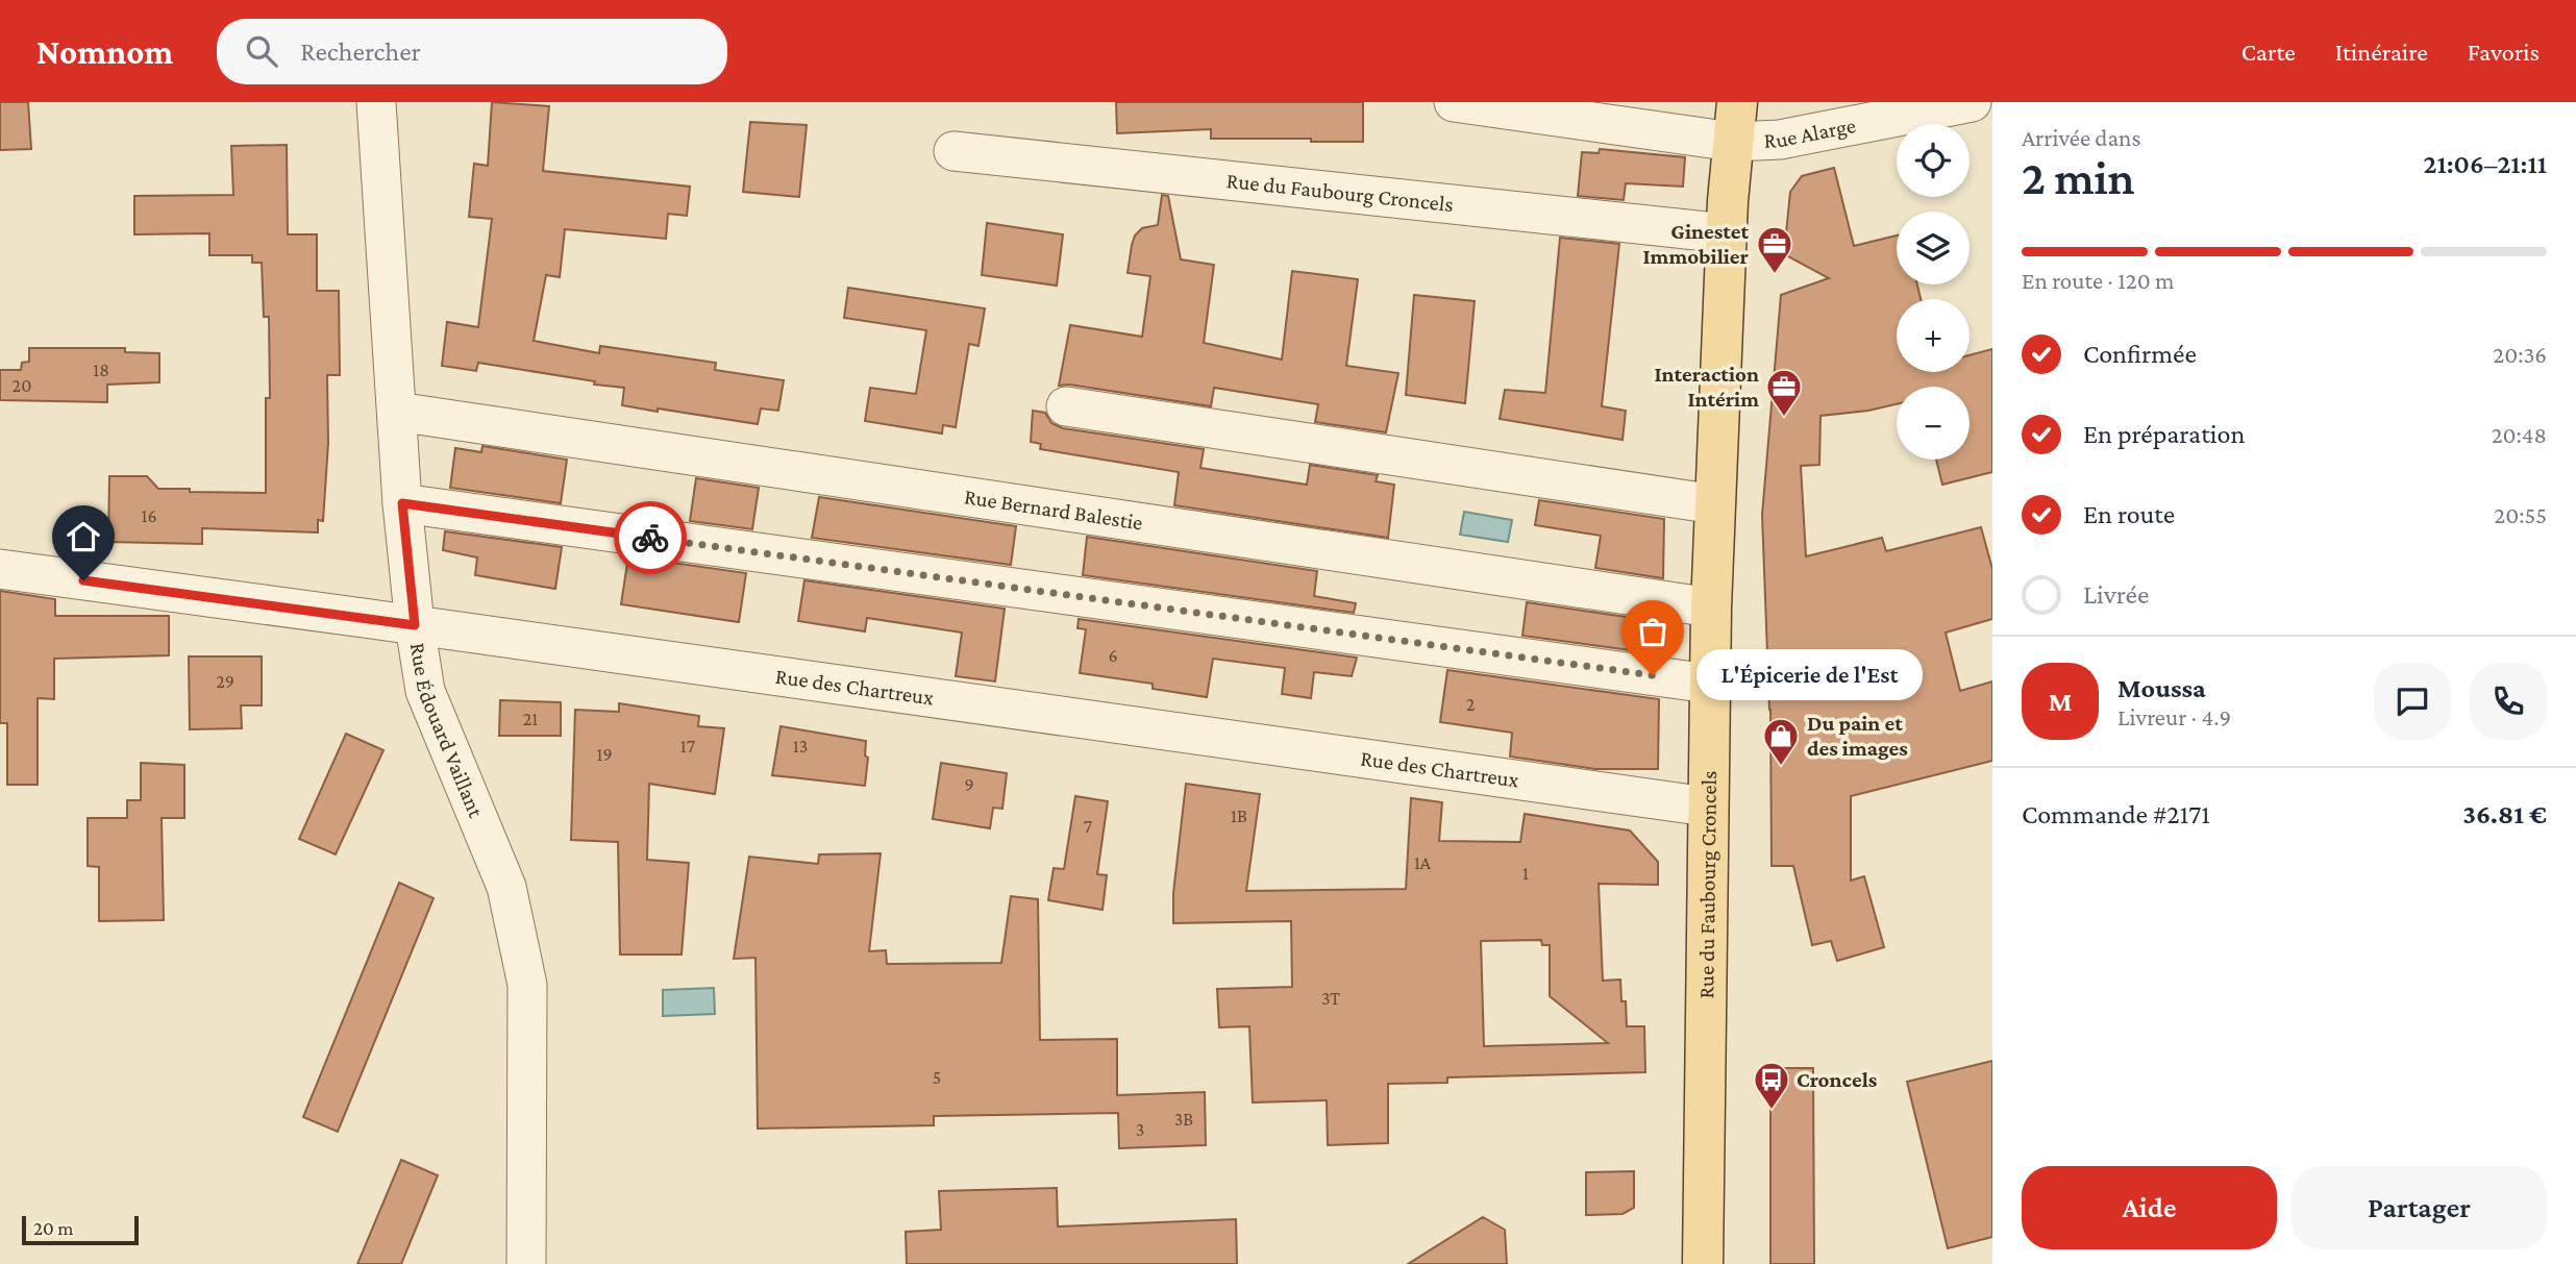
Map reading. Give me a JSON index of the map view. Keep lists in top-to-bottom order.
{
  "streets": {
    "main road": ["Rue du Faubourg Croncels"],
    "street": [
      "Rue Alarge",
      "Rue Bernard Balestie",
      "Rue des Chartreux",
      "Rue Édouard Vaillant"
    ]
  },
  "crossings": [
    ["Rue Alarge", "Rue du Faubourg Croncels"],
    ["Rue du Faubourg Croncels", "Rue Bernard Balestie"],
    ["Rue du Faubourg Croncels", "Rue des Chartreux"],
    ["Rue Bernard Balestie", "Rue Édouard Vaillant"],
    ["Rue des Chartreux", "Rue Édouard Vaillant"]
  ],
  "places": {
    "office": ["Ginestet Immobilier", "Interaction Intérim"],
    "other": ["L'Épicerie de l'Est"],
    "shop": ["Du pain et des images"],
    "bus stop": ["Croncels"]
  },
  "house_numbers": [
    "18",
    "20",
    "16",
    "6",
    "29",
    "2",
    "21",
    "17",
    "13",
    "19",
    "9",
    "1B",
    "7",
    "1A",
    "1",
    "3T",
    "5",
    "3B",
    "3"
  ],
  "scale_bar": "20 m",
  "page": {
    "header": "Nomnom",
    "search": "Rechercher",
    "nav": ["Carte", "Itinéraire", "Favoris"],
    "heading": ["2 min", "Arrivée dans", "21:06–21:11"],
    "panel": [
      "Moussa",
      "Livreur · 4.9",
      "Commande #2171",
      "36.81 €"
    ],
    "map_buttons": ["+", "−"],
    "bar": "En route · 120 m",
    "list": [
      ["Confirmée", "20:36"],
      ["En préparation", "20:48"],
      ["En route", "20:55"],
      "Livrée"
    ],
    "bubble": "L'Épicerie de l'Est",
    "round": "M",
    "buttons": ["Aide", "Partager"],
    "scale": "20 m"
  }
}
